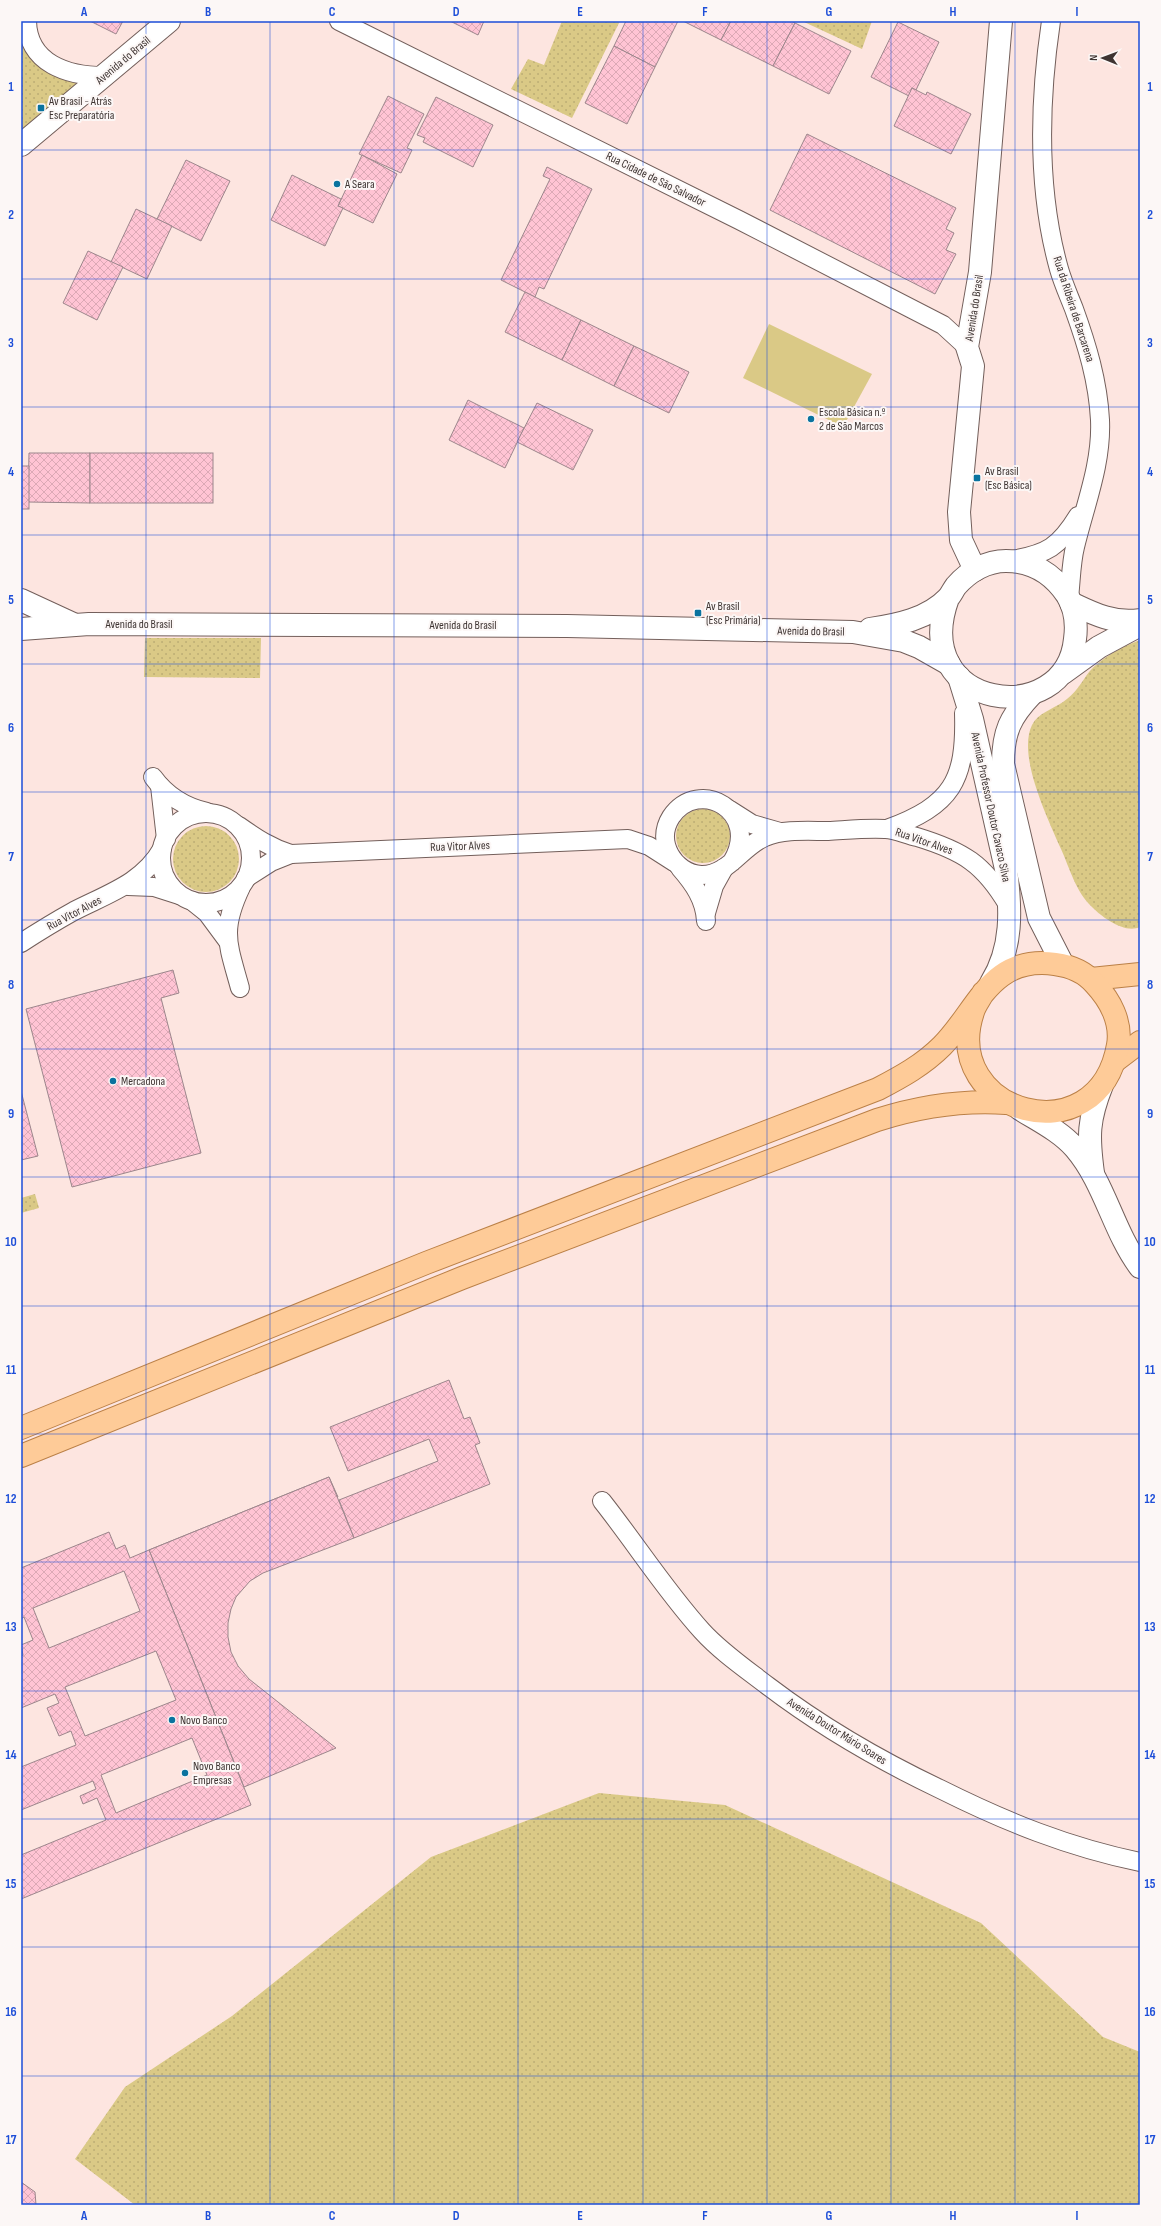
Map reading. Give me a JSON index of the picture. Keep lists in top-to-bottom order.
{
  "streets": {
    "street": [
      "Avenida do Brasil",
      "Rua Cidade de São Salvador",
      "Rua da Ribeira de Barcarena",
      "Avenida Professor Doutor Cavaco Silva",
      "Rua Vitor Alves",
      "Avenida Doutor Mário Soares"
    ]
  },
  "crossings": [
    ["Avenida do Brasil", "Rua Cidade de São Salvador"],
    ["Avenida do Brasil", "Rua da Ribeira de Barcarena"],
    ["Avenida do Brasil", "Avenida Professor Doutor Cavaco Silva"],
    ["Avenida do Brasil", "Rua Vitor Alves"],
    ["Rua da Ribeira de Barcarena", "Avenida Professor Doutor Cavaco Silva"],
    ["Rua da Ribeira de Barcarena", "Rua Vitor Alves"],
    ["Avenida Professor Doutor Cavaco Silva", "Rua Vitor Alves"]
  ],
  "places": {
    "transit": ["Av Brasil - Atrás Esc Preparatória", "Av Brasil (Esc Básica)", "Av Brasil (Esc Primária)"],
    "other": [
      "A Seara",
      "Escola Básica n.º 2 de São Marcos",
      "Mercadona",
      "Novo Banco",
      "Novo Banco Empresas"
    ]
  },
  "north": "left",
  "grid": {
    "columns": [
      "A",
      "B",
      "C",
      "D",
      "E",
      "F",
      "G",
      "H",
      "I"
    ],
    "rows": [
      "1",
      "2",
      "3",
      "4",
      "5",
      "6",
      "7",
      "8",
      "9",
      "10",
      "11",
      "12",
      "13",
      "14",
      "15",
      "16",
      "17"
    ]
  }
}
